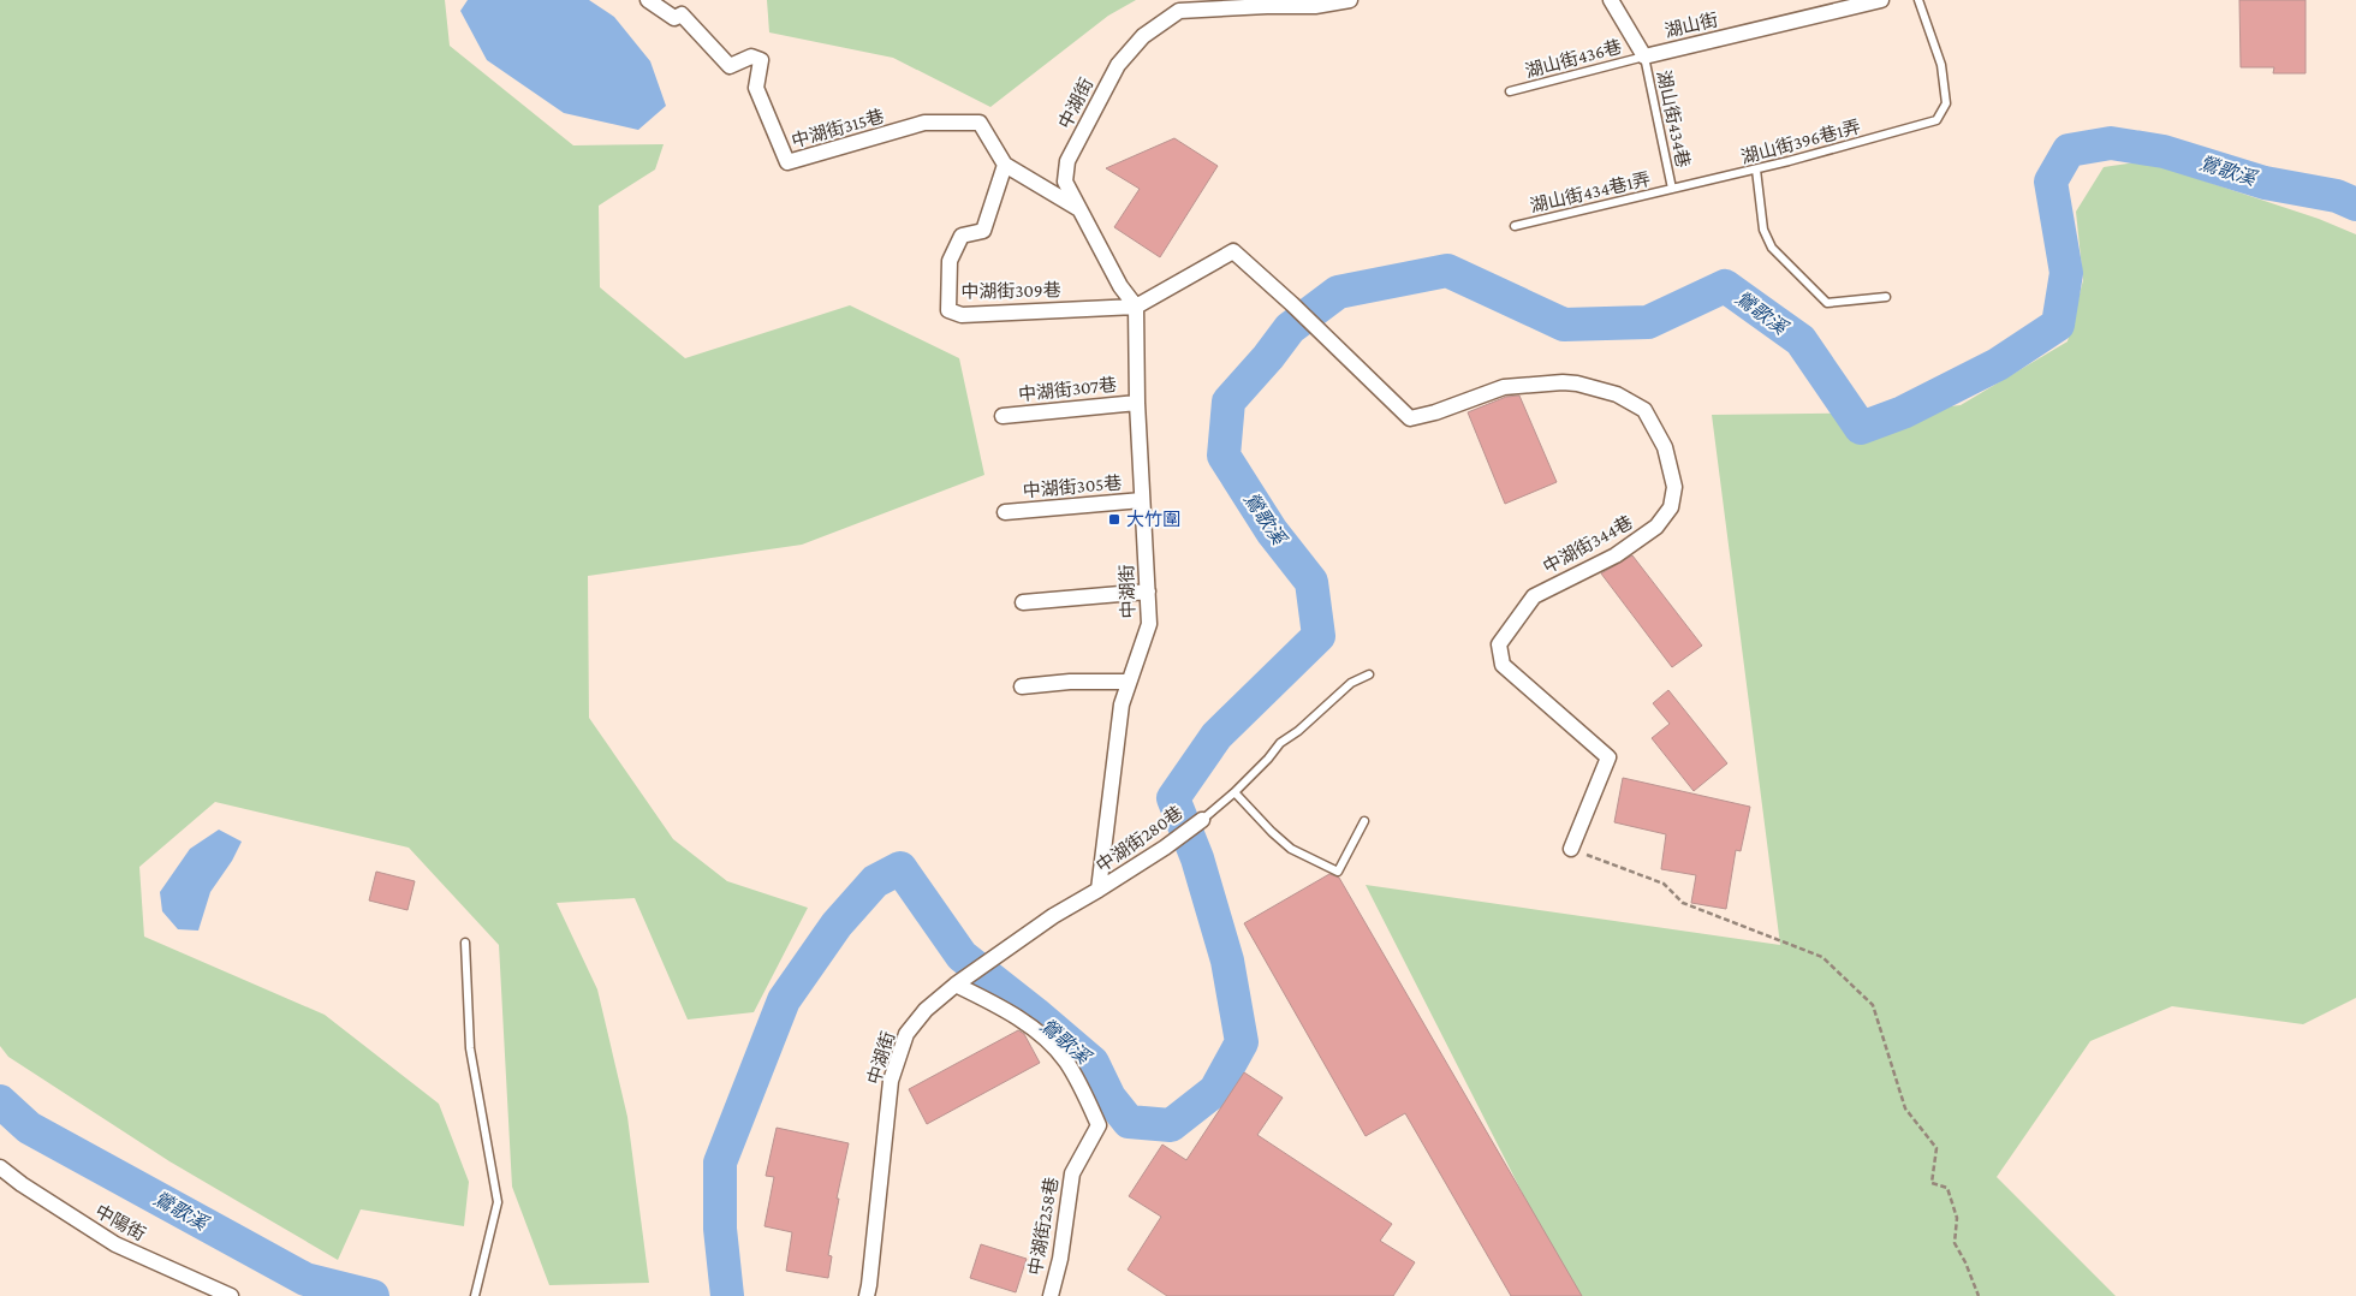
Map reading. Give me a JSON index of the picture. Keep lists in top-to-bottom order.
{
  "streets": {
    "street": [
      "湖山街",
      "中湖街",
      "中湖街315巷",
      "中湖街309巷",
      "中湖街307巷",
      "中湖街305巷",
      "中湖街344巷",
      "中湖街280巷",
      "中陽街",
      "中湖街258巷"
    ],
    "lane": [
      "湖山街436巷",
      "湖山街434巷",
      "湖山街396巷1弄",
      "湖山街434巷1弄"
    ]
  },
  "crossings": [
    ["湖山街", "湖山街436巷"],
    ["湖山街", "湖山街434巷"],
    ["湖山街436巷", "湖山街434巷"],
    ["中湖街", "中湖街315巷"],
    ["中湖街", "中湖街309巷"],
    ["中湖街", "中湖街307巷"],
    ["中湖街", "中湖街305巷"],
    ["中湖街", "中湖街344巷"],
    ["中湖街", "中湖街280巷"],
    ["中湖街", "中湖街258巷"],
    ["湖山街434巷", "湖山街396巷1弄"],
    ["湖山街434巷", "湖山街434巷1弄"],
    ["中湖街315巷", "中湖街309巷"],
    ["湖山街396巷1弄", "湖山街434巷1弄"],
    ["中湖街309巷", "中湖街344巷"]
  ],
  "water": ["鶯歌溪"],
  "places": {
    "transit": ["大竹圍"]
  }
}
